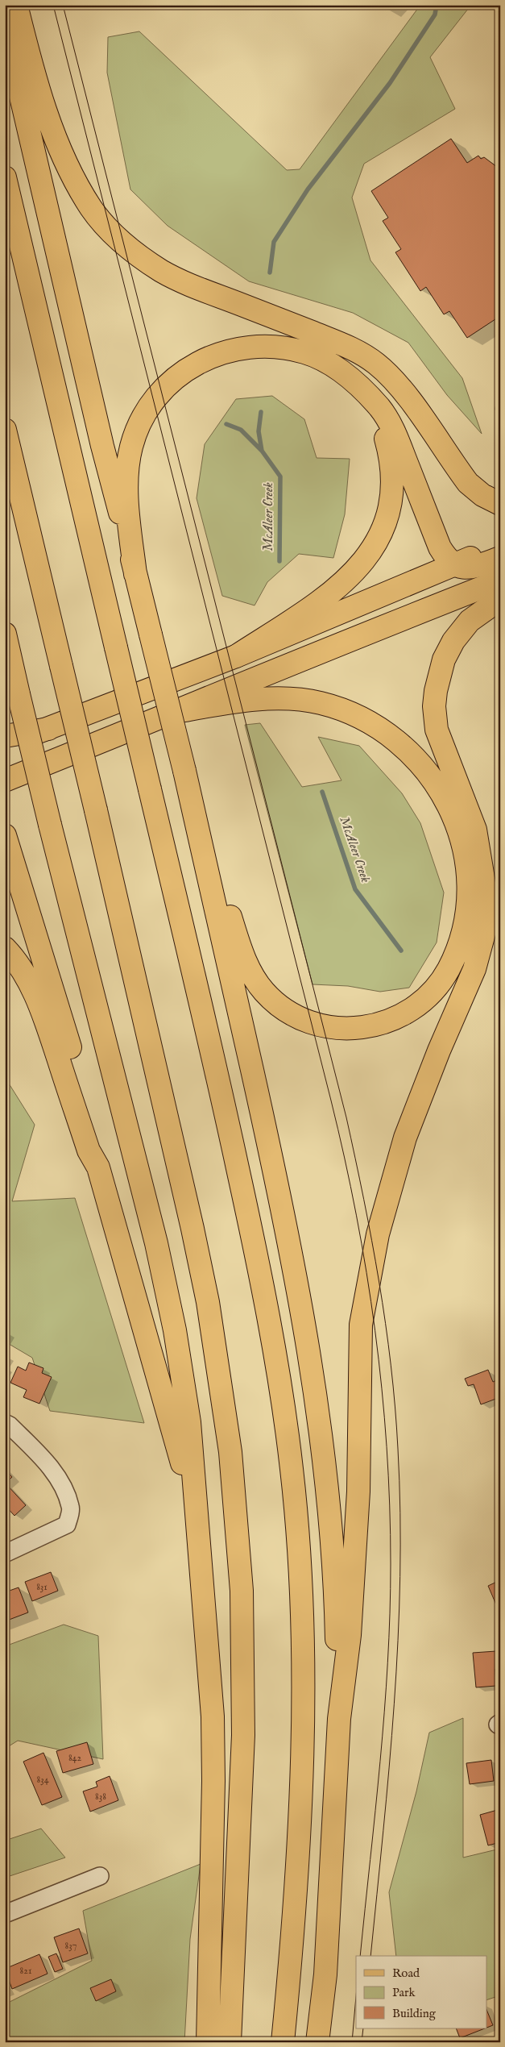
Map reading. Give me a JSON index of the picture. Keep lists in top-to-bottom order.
{
  "water": ["McAleer Creek"],
  "house_numbers": [
    "831",
    "842",
    "834",
    "838",
    "837",
    "821"
  ],
  "legend": ["Road", "Park", "Building"]
}
